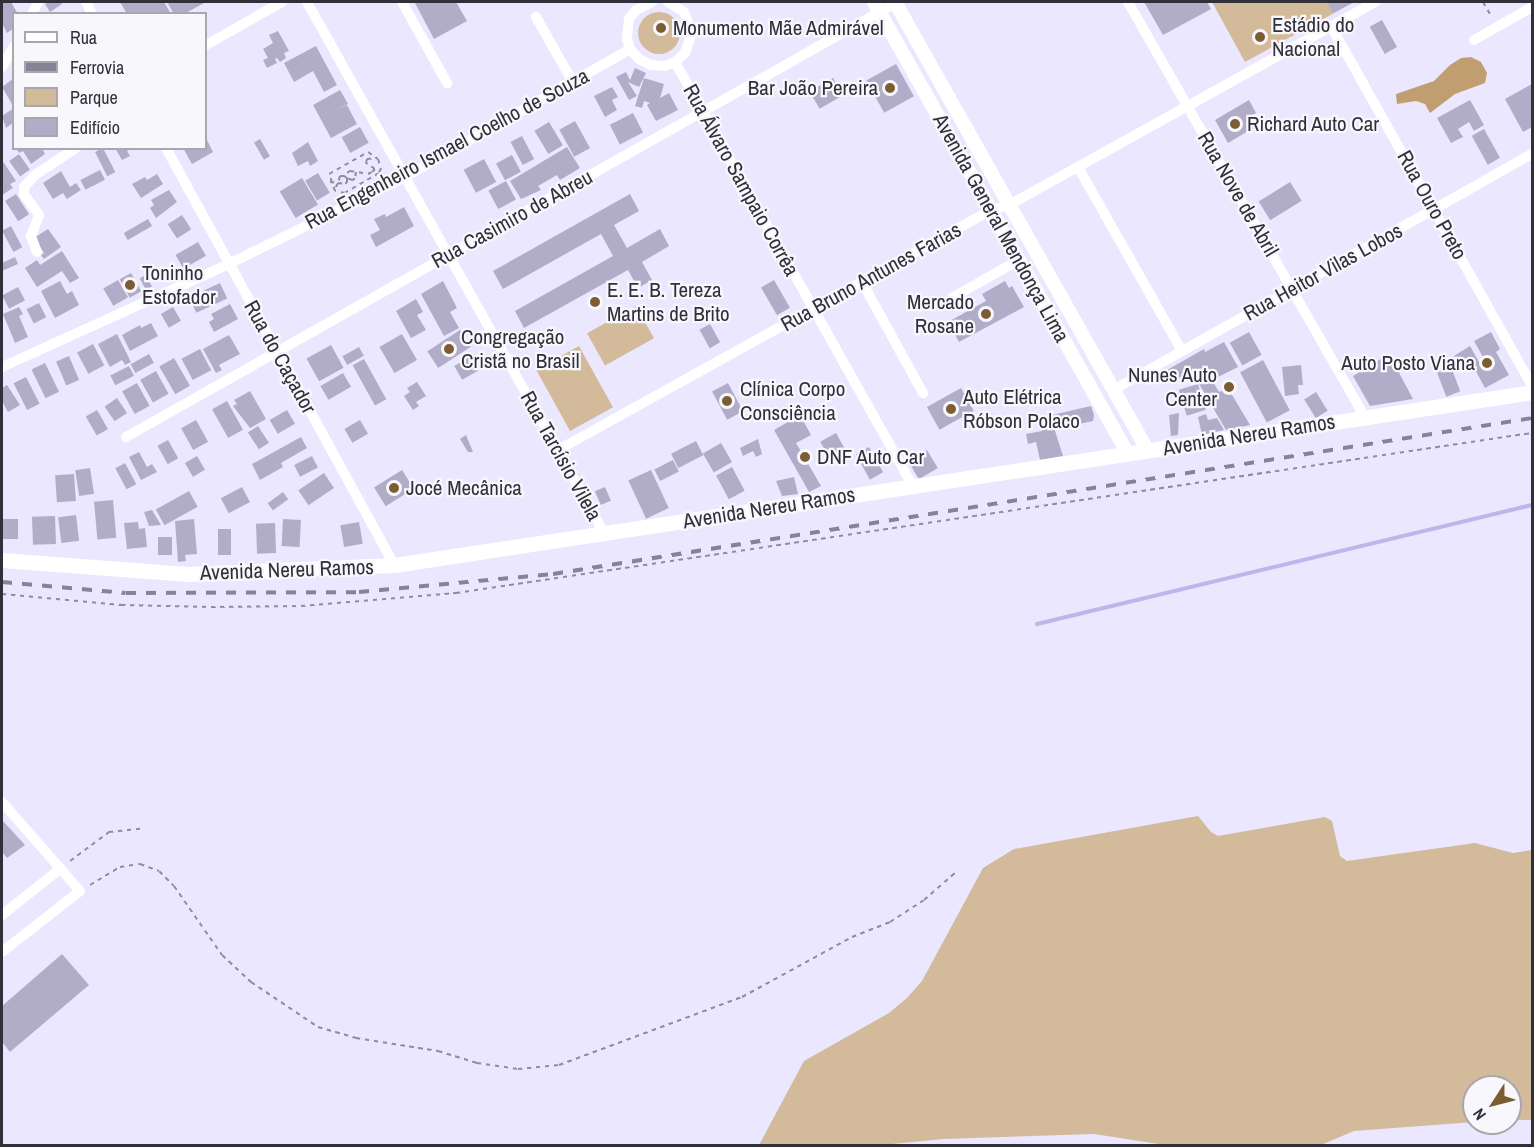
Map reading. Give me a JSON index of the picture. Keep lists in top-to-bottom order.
{
  "streets": {
    "main road": ["Avenida Nereu Ramos"],
    "street": [
      "Rua Engenheiro Ismael Coelho de Souza",
      "Rua Álvaro Sampaio Corrêa",
      "Rua Nove de Abril",
      "Rua Ouro Preto",
      "Rua Casimiro de Abreu",
      "Avenida General Mendonça Lima",
      "Rua Heitor Vilas Lobos",
      "Rua Bruno Antunes Farias",
      "Rua do Caçador",
      "Rua Tarcísio Vilela"
    ]
  },
  "crossings": [
    ["Rua Engenheiro Ismael Coelho de Souza", "Rua do Caçador"],
    ["Rua Engenheiro Ismael Coelho de Souza", "Rua Tarcísio Vilela"],
    ["Rua Álvaro Sampaio Corrêa", "Rua Casimiro de Abreu"],
    ["Rua Álvaro Sampaio Corrêa", "Rua Bruno Antunes Farias"],
    ["Rua Álvaro Sampaio Corrêa", "Avenida Nereu Ramos"],
    ["Rua Nove de Abril", "Rua Heitor Vilas Lobos"],
    ["Rua Nove de Abril", "Rua Bruno Antunes Farias"],
    ["Rua Nove de Abril", "Avenida Nereu Ramos"],
    ["Rua Ouro Preto", "Rua Heitor Vilas Lobos"],
    ["Rua Ouro Preto", "Rua Bruno Antunes Farias"],
    ["Rua Casimiro de Abreu", "Avenida General Mendonça Lima"],
    ["Rua Casimiro de Abreu", "Rua do Caçador"],
    ["Rua Casimiro de Abreu", "Rua Tarcísio Vilela"],
    ["Avenida General Mendonça Lima", "Rua Heitor Vilas Lobos"],
    ["Avenida General Mendonça Lima", "Rua Bruno Antunes Farias"],
    ["Avenida General Mendonça Lima", "Avenida Nereu Ramos"],
    ["Rua Bruno Antunes Farias", "Rua Tarcísio Vilela"],
    ["Rua do Caçador", "Avenida Nereu Ramos"],
    ["Avenida Nereu Ramos", "Rua Tarcísio Vilela"]
  ],
  "places": [
    "Monumento Mãe Admirável",
    "Estádio do Nacional",
    "Bar João Pereira",
    "Richard Auto Car",
    "Toninho Estofador",
    "E. E. B. Tereza Martins de Brito",
    "Mercado Rosane",
    "Congregação Cristã no Brasil",
    "Auto Posto Viana",
    "Nunes Auto Center",
    "Clínica Corpo Consciência",
    "Auto Elétrica Róbson Polaco",
    "DNF Auto Car",
    "Jocé Mecânica"
  ],
  "legend": [
    "Rua",
    "Ferrovia",
    "Parque",
    "Edifício"
  ],
  "north": "bottom left"
}
